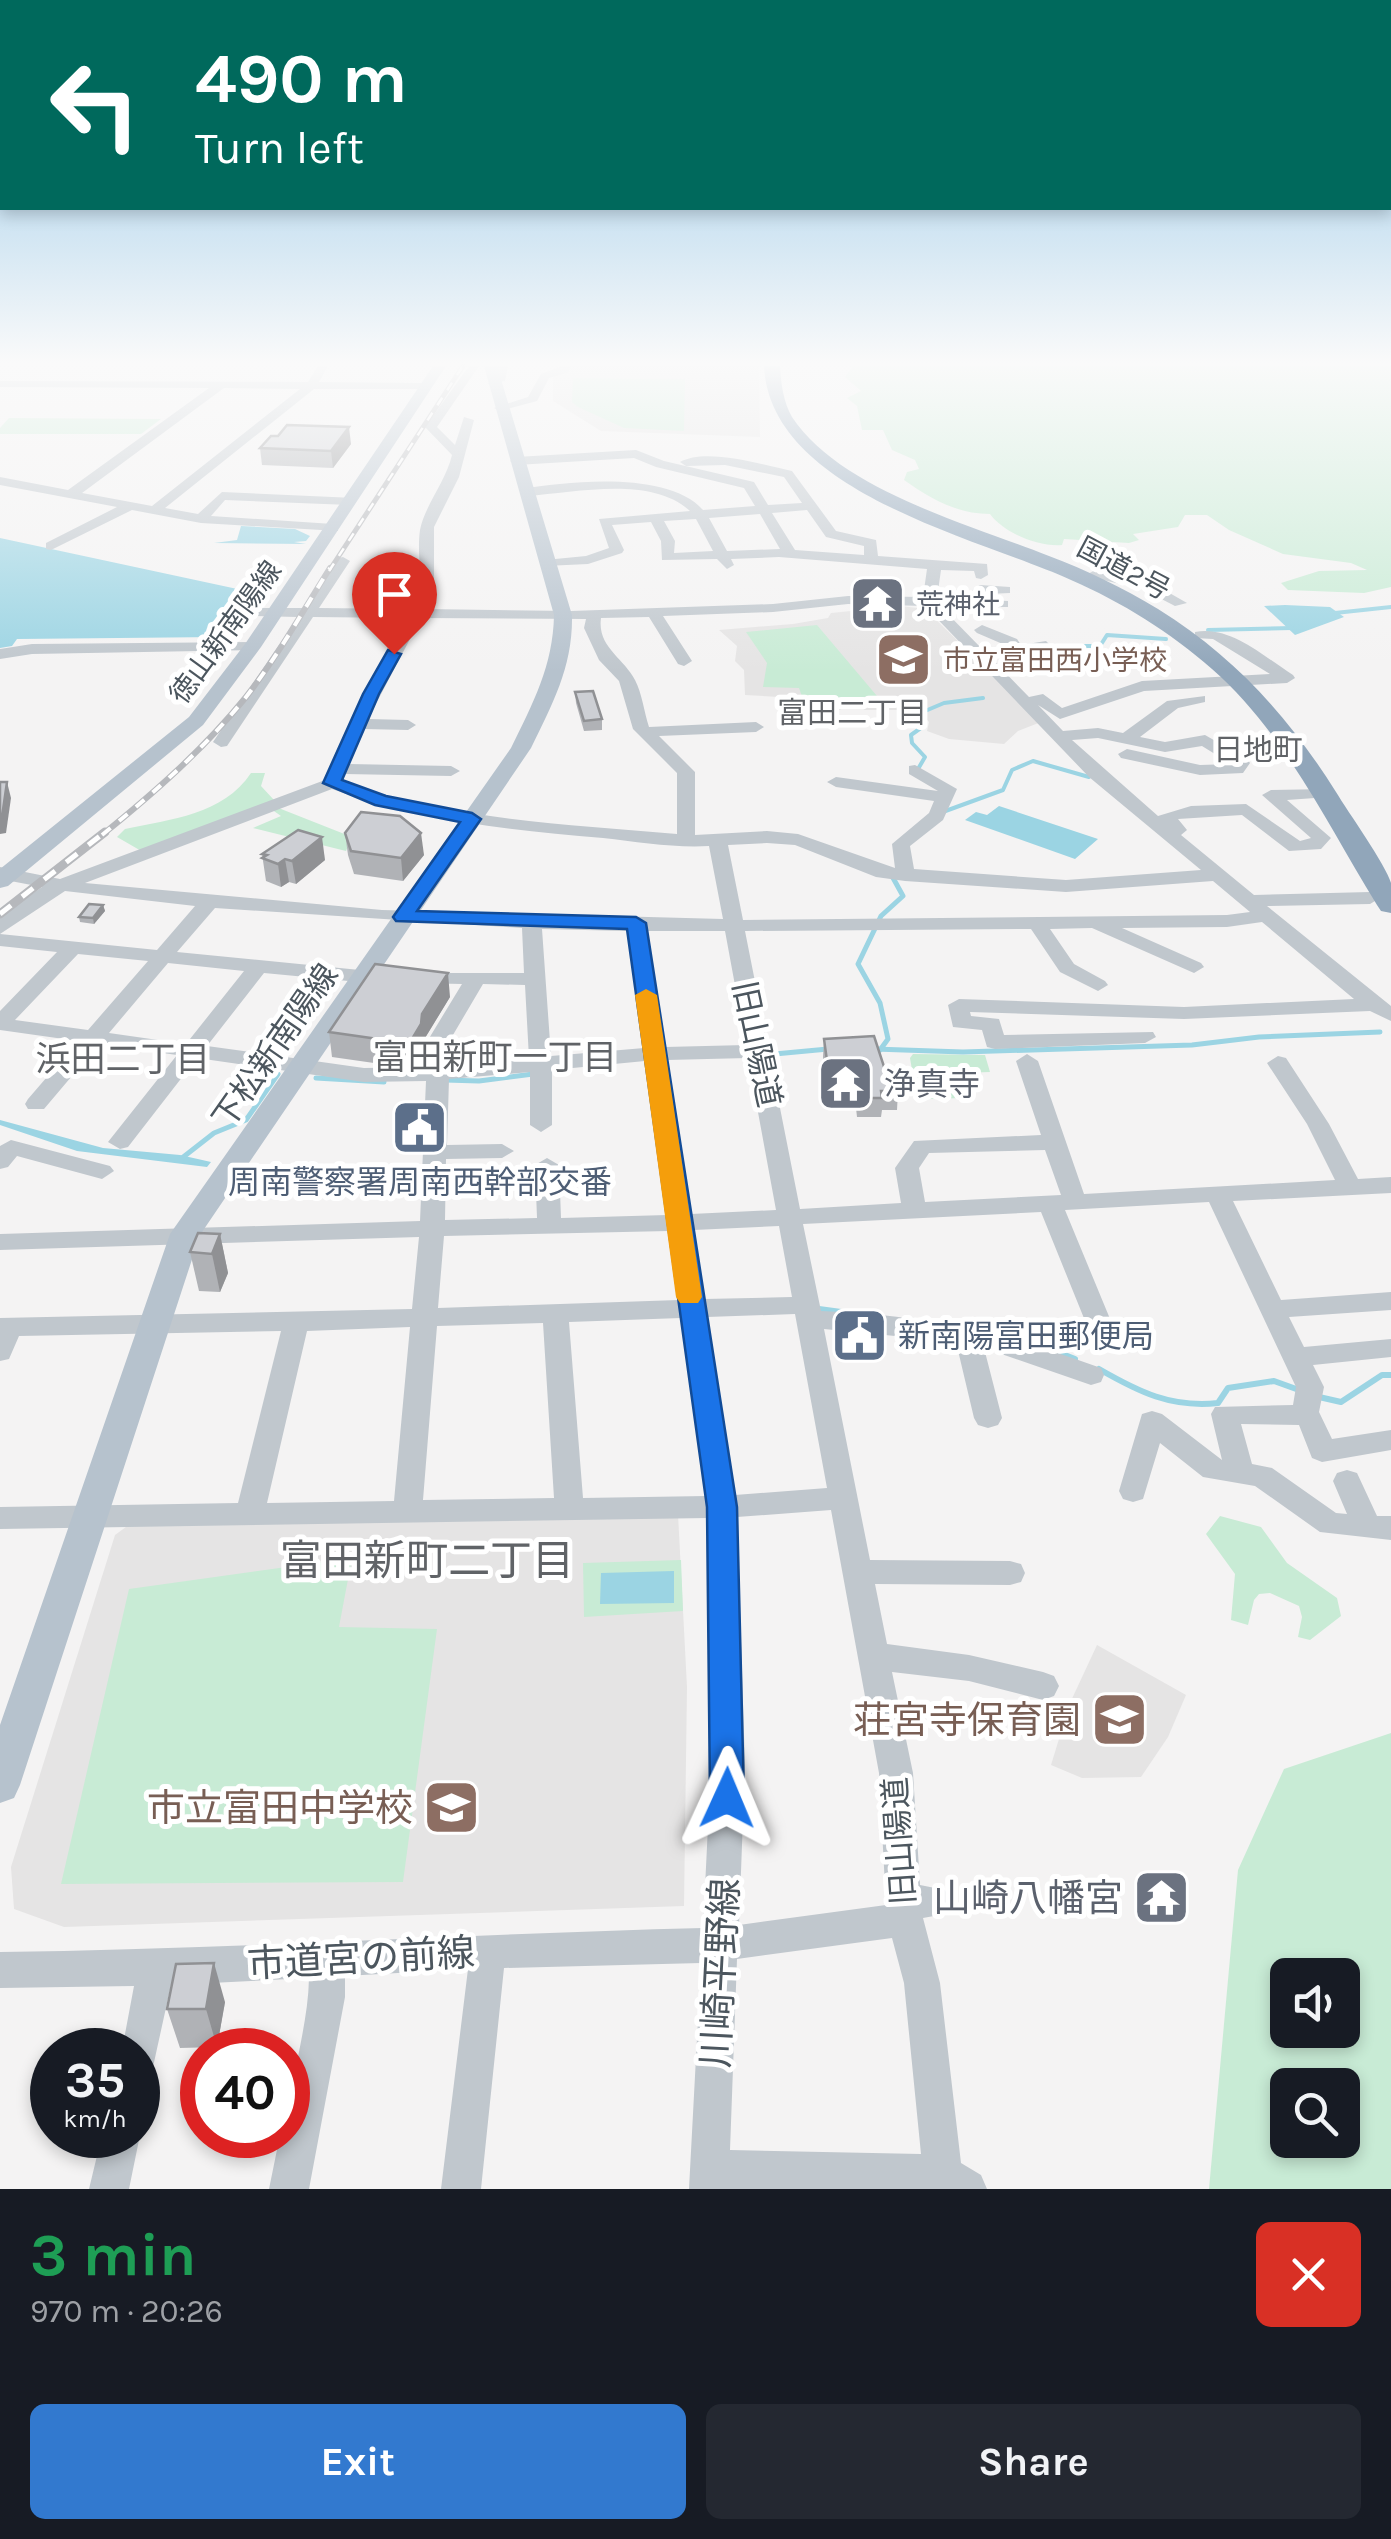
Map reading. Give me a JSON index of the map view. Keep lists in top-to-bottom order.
{
  "streets": {
    "highway": ["国道2号"],
    "main road": ["徳山新南陽線", "下松新南陽線"],
    "street": ["旧山陽道", "市道宮の前線", "川崎平野線"]
  },
  "crossings": [
    ["旧山陽道", "市道宮の前線"],
    ["旧山陽道", "川崎平野線"],
    ["市道宮の前線", "川崎平野線"]
  ],
  "districts": [
    "富田二丁目",
    "日地町",
    "富田新町一丁目",
    "浜田二丁目",
    "富田新町二丁目"
  ],
  "places": {
    "temple": ["荒神社", "浄真寺", "山崎八幡宮"],
    "school or university": ["市立富田西小学校", "荘宮寺保育園", "市立富田中学校"],
    "public building": ["周南警察署周南西幹部交番", "新南陽富田郵便局"]
  },
  "page": {
    "turn": ["490 m", "Turn left"],
    "speed": "35 km/h",
    "limit": "40",
    "heading": ["3 min", "970 m · 20:26"],
    "buttons": ["Exit", "Share"]
  }
}
